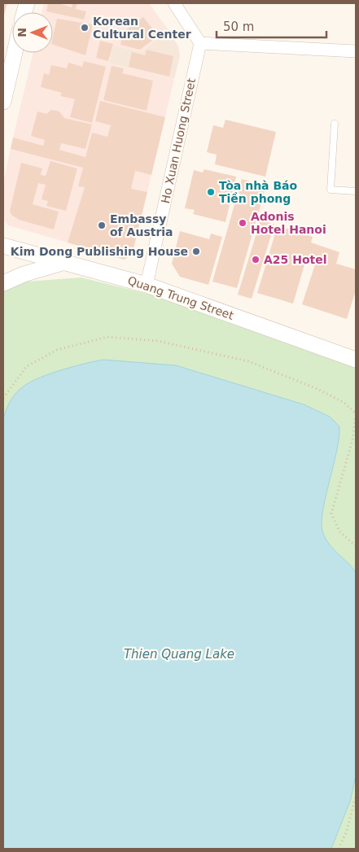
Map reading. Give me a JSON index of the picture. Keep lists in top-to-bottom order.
{
  "streets": {
    "street": ["Ho Xuan Huong Street", "Quang Trung Street"]
  },
  "crossings": [
    ["Ho Xuan Huong Street", "Quang Trung Street"]
  ],
  "water": ["Thien Quang Lake"],
  "places": [
    "Korean Cultural Center",
    "Tòa nhà Báo Tiền phong",
    "Adonis Hotel Hanoi",
    "Embassy of Austria",
    "Kim Dong Publishing House",
    "A25 Hotel"
  ],
  "scale_bar": "50 m",
  "north": "left"
}
